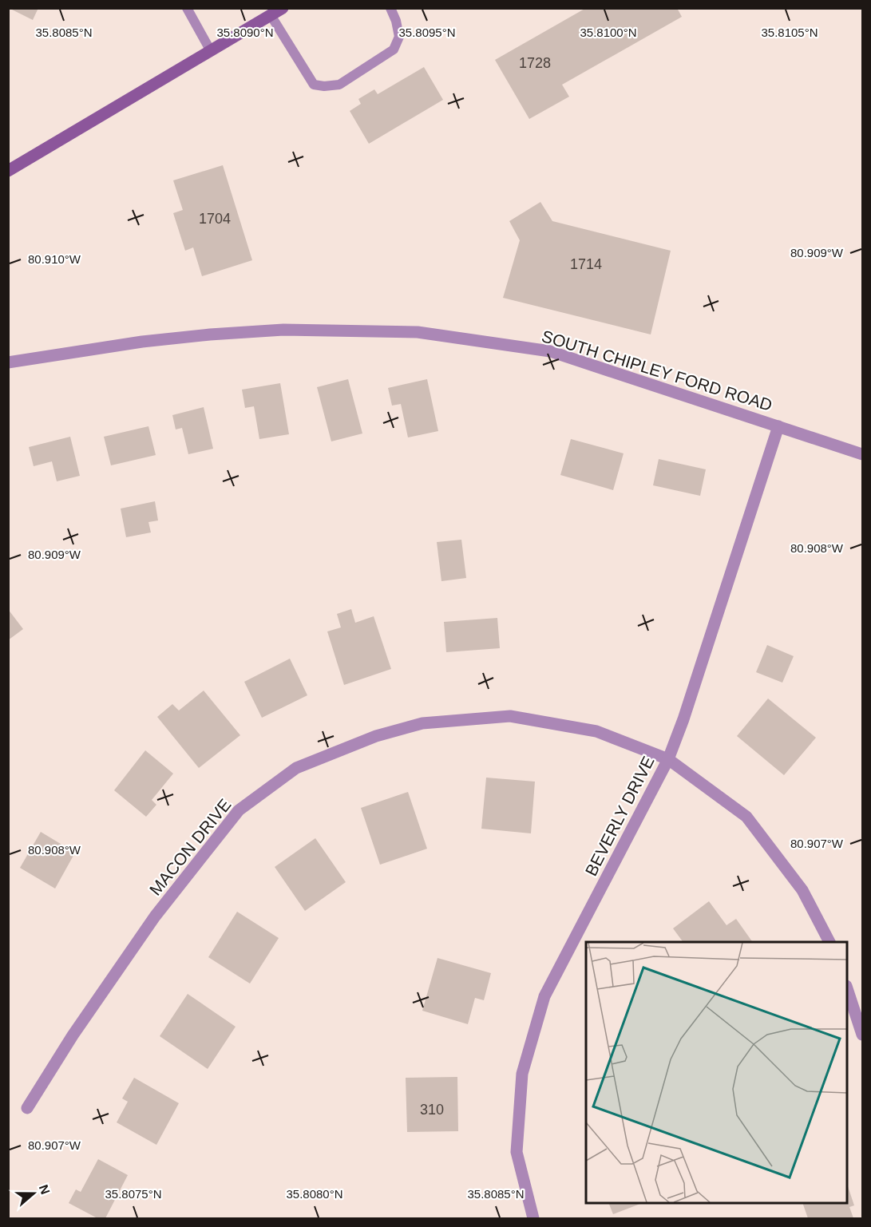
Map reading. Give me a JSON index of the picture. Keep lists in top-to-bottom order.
{
  "streets": {
    "street": ["SOUTH CHIPLEY FORD ROAD", "BEVERLY DRIVE", "MACON DRIVE"]
  },
  "crossings": [
    ["SOUTH CHIPLEY FORD ROAD", "BEVERLY DRIVE"],
    ["BEVERLY DRIVE", "MACON DRIVE"]
  ],
  "house_numbers": [
    "1728",
    "1704",
    "1714",
    "310"
  ],
  "north": "right",
  "coordinates": [
    "35.8085°N",
    "35.8090°N",
    "35.8095°N",
    "35.8100°N",
    "35.8105°N",
    "80.909°W",
    "80.910°W",
    "80.908°W",
    "80.907°W",
    "35.8075°N",
    "35.8080°N"
  ]
}
